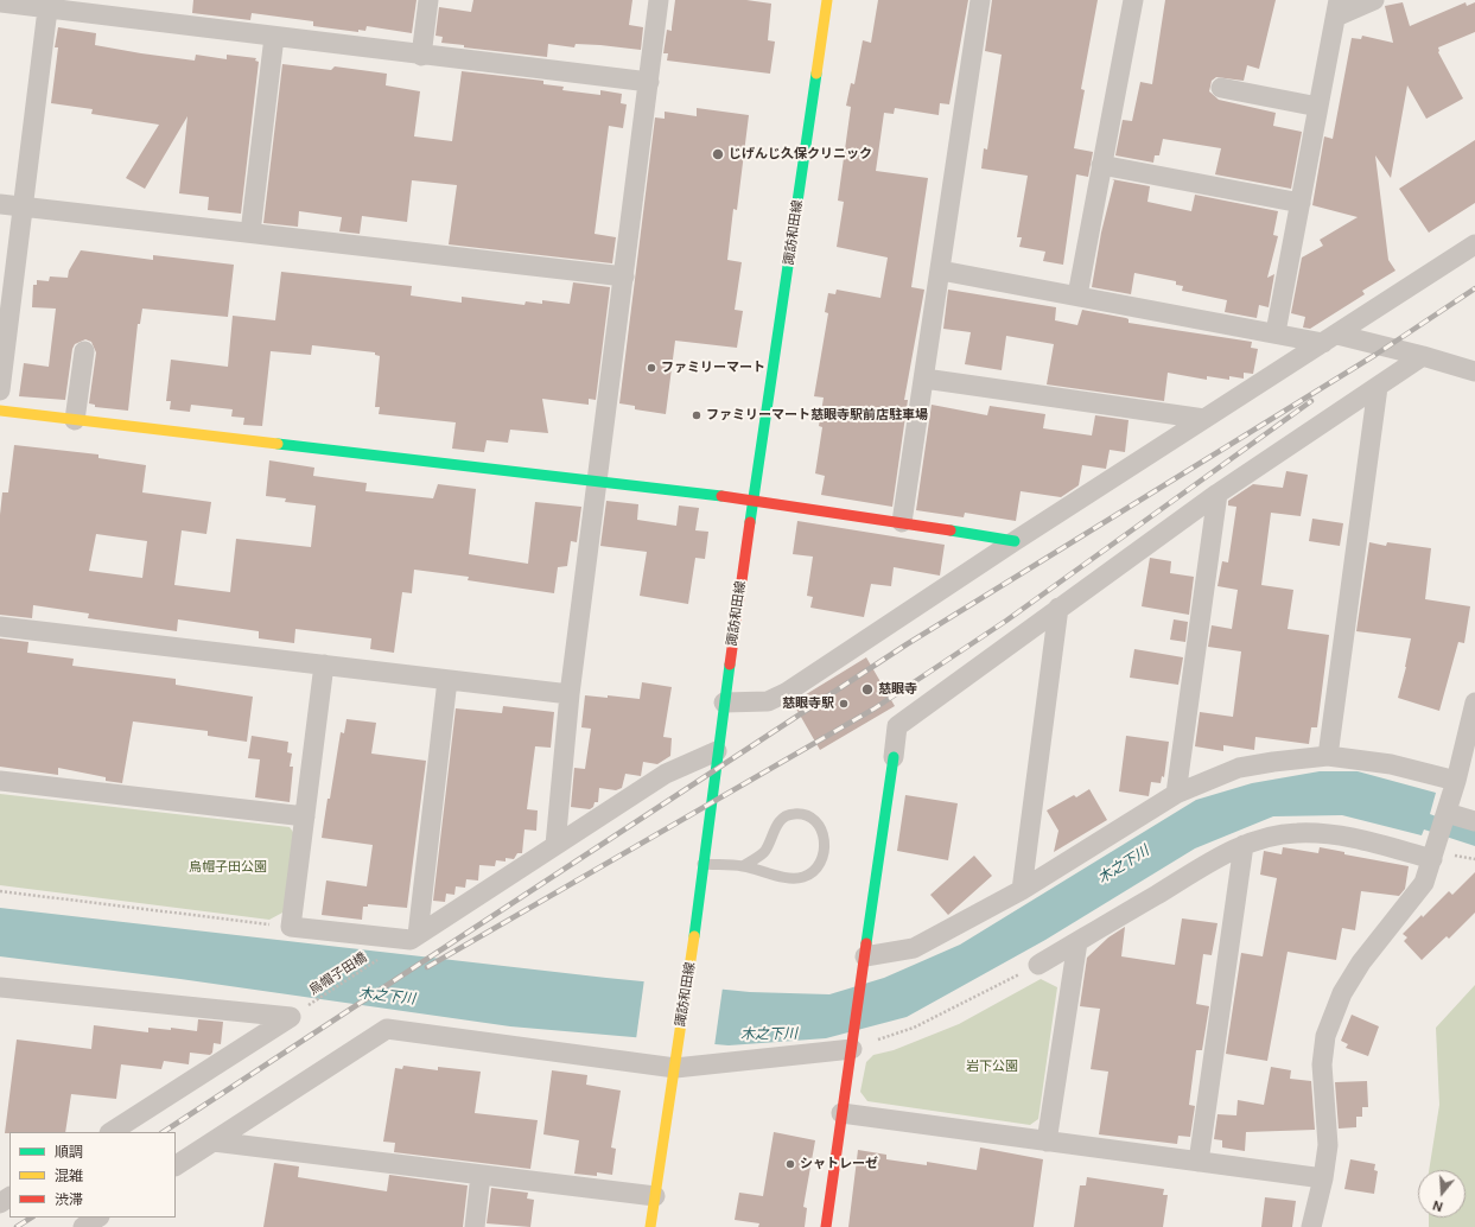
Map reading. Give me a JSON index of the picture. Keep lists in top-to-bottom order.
{
  "streets": {
    "street": ["諏訪和田線"],
    "path": ["烏帽子田橋"]
  },
  "water": ["木之下川"],
  "parks": ["烏帽子田公園", "岩下公園"],
  "places": [
    "じげんじ久保クリニック",
    "ファミリーマート",
    "ファミリーマート慈眼寺駅前店駐車場",
    "慈眼寺",
    "慈眼寺駅",
    "シャトレーゼ"
  ],
  "legend": ["順調", "混雑", "渋滞"],
  "north": "bottom"
}
